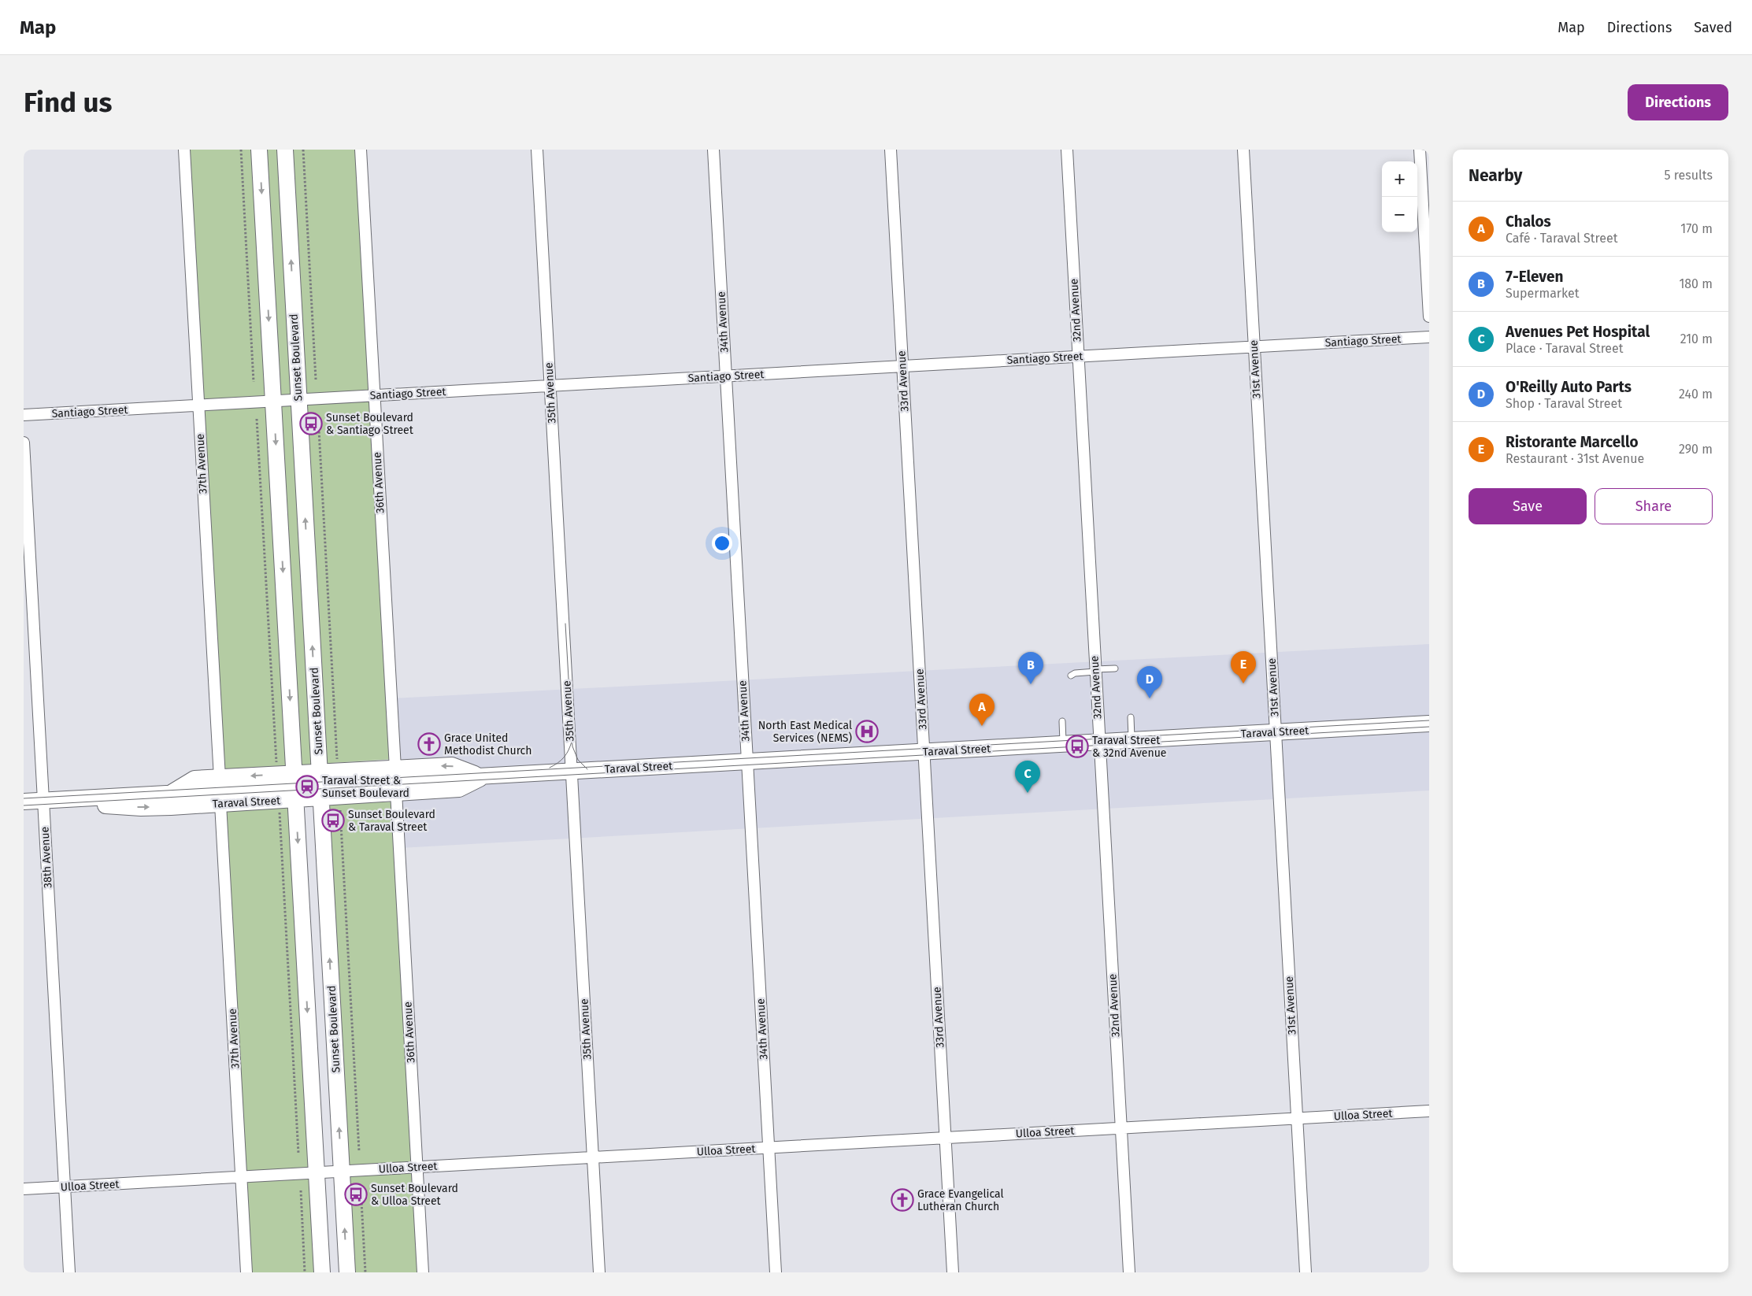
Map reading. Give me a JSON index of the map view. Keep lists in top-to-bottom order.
{
  "streets": {
    "main road": ["Sunset Boulevard", "Taraval Street"],
    "street": [
      "32nd Avenue",
      "34th Avenue",
      "Santiago Street",
      "31st Avenue",
      "33rd Avenue",
      "35th Avenue",
      "37th Avenue",
      "36th Avenue",
      "38th Avenue",
      "Ulloa Street"
    ]
  },
  "crossings": [
    ["32nd Avenue", "Santiago Street"],
    ["32nd Avenue", "Taraval Street"],
    ["32nd Avenue", "Ulloa Street"],
    ["34th Avenue", "Santiago Street"],
    ["34th Avenue", "Taraval Street"],
    ["34th Avenue", "Ulloa Street"],
    ["Santiago Street", "Sunset Boulevard"],
    ["Santiago Street", "31st Avenue"],
    ["Santiago Street", "33rd Avenue"],
    ["Santiago Street", "35th Avenue"],
    ["Santiago Street", "37th Avenue"],
    ["Santiago Street", "36th Avenue"],
    ["Sunset Boulevard", "Taraval Street"],
    ["Sunset Boulevard", "Ulloa Street"],
    ["31st Avenue", "Taraval Street"],
    ["31st Avenue", "Ulloa Street"],
    ["33rd Avenue", "Taraval Street"],
    ["33rd Avenue", "Ulloa Street"],
    ["35th Avenue", "Taraval Street"],
    ["35th Avenue", "Ulloa Street"],
    ["37th Avenue", "Taraval Street"],
    ["37th Avenue", "Ulloa Street"],
    ["36th Avenue", "Taraval Street"],
    ["36th Avenue", "Ulloa Street"],
    ["Taraval Street", "38th Avenue"],
    ["38th Avenue", "Ulloa Street"]
  ],
  "places": {
    "bus stop": [
      "Sunset Boulevard & Santiago Street",
      "Taraval Street & 32nd Avenue",
      "Sunset Boulevard & Taraval Street",
      "Sunset Boulevard & Ulloa Street"
    ],
    "hospital": ["North East Medical Services (NEMS)"],
    "church": ["Grace United Methodist Church", "Grace Evangelical Lutheran Church"],
    "station": ["Taraval Street & Sunset Boulevard"]
  },
  "page": {
    "header": "Map",
    "nav": ["Map", "Directions", "Saved"],
    "buttons": [
      "Directions",
      ["Save", "Share"]
    ],
    "title": "Find us",
    "heading": ["Nearby", "5 results"],
    "map_buttons": ["+", "−"],
    "list": [
      {
        "mark": "A",
        "name": "Chalos",
        "note": "Café · Taraval Street",
        "value": "170 m"
      },
      {
        "mark": "B",
        "name": "7-Eleven",
        "note": "Supermarket",
        "value": "180 m"
      },
      {
        "mark": "C",
        "name": "Avenues Pet Hospital",
        "note": "Place · Taraval Street",
        "value": "210 m"
      },
      {
        "mark": "D",
        "name": "O'Reilly Auto Parts",
        "note": "Shop · Taraval Street",
        "value": "240 m"
      },
      {
        "mark": "E",
        "name": "Ristorante Marcello",
        "note": "Restaurant · 31st Avenue",
        "value": "290 m"
      }
    ],
    "pins": [
      "E",
      "B",
      "D",
      "A",
      "C"
    ]
  }
}
